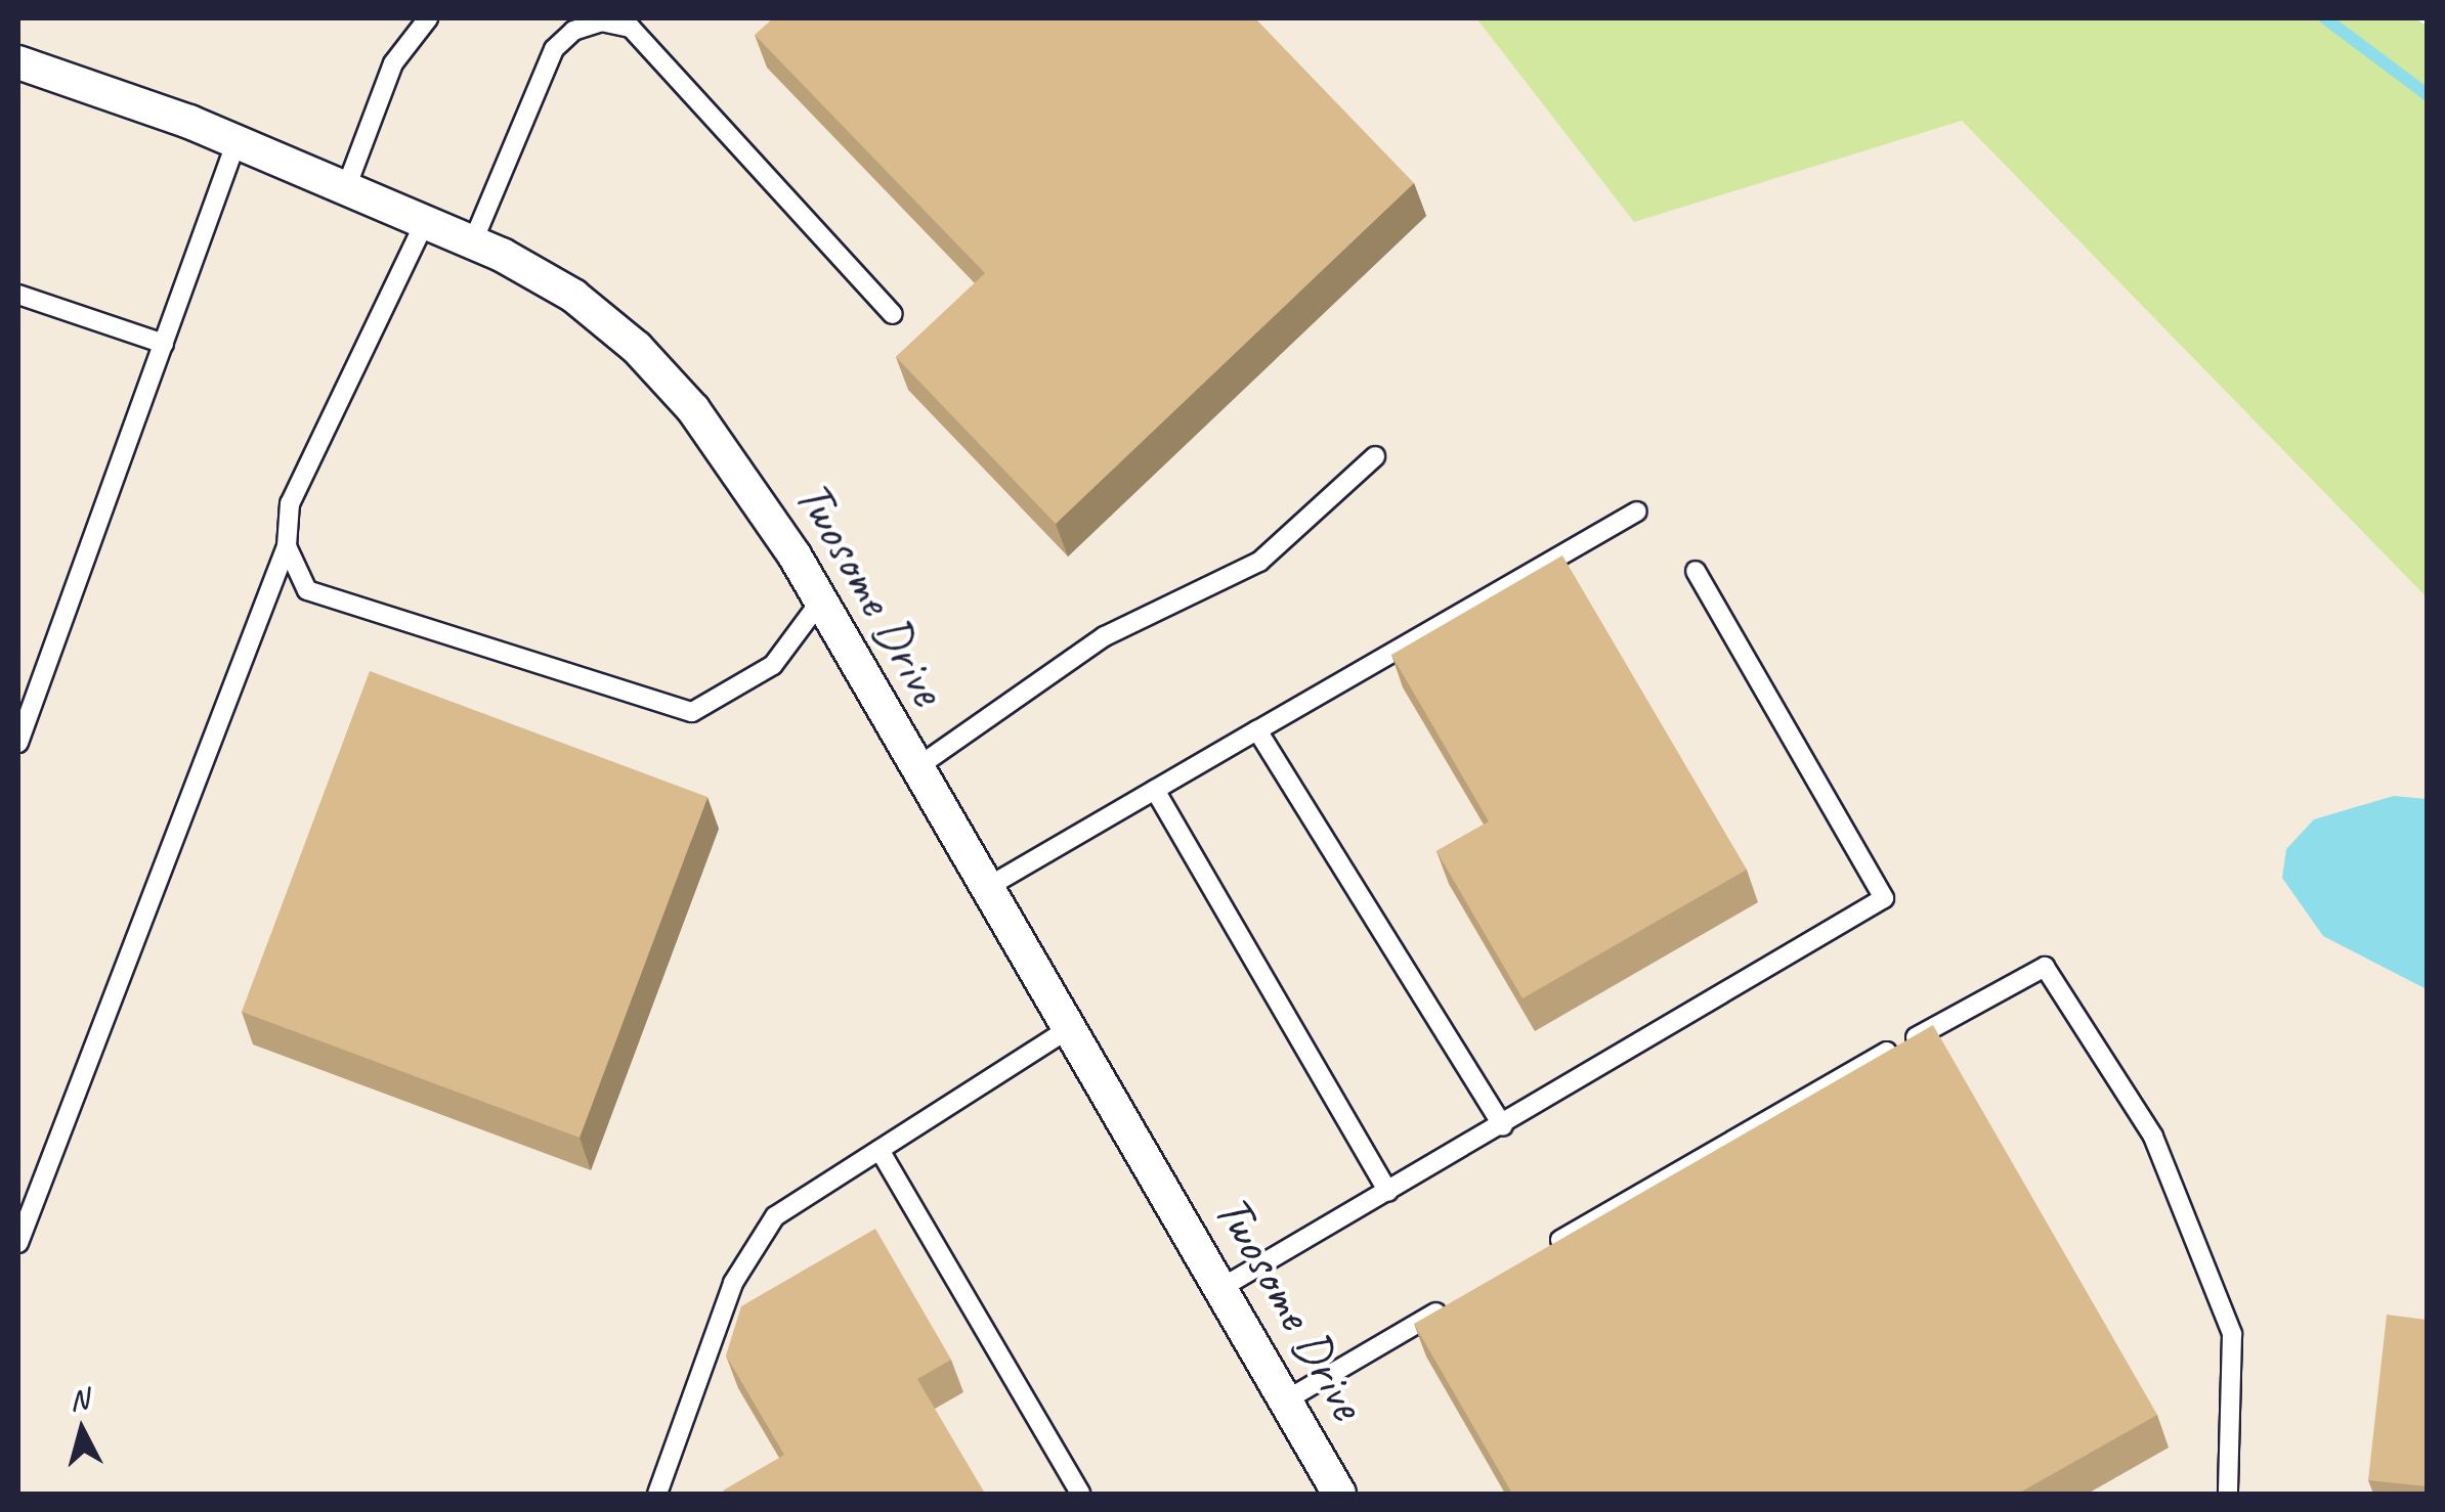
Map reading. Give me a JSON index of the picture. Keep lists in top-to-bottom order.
{
  "streets": {
    "street": ["Twosome Drive"]
  },
  "north": "top"
}
